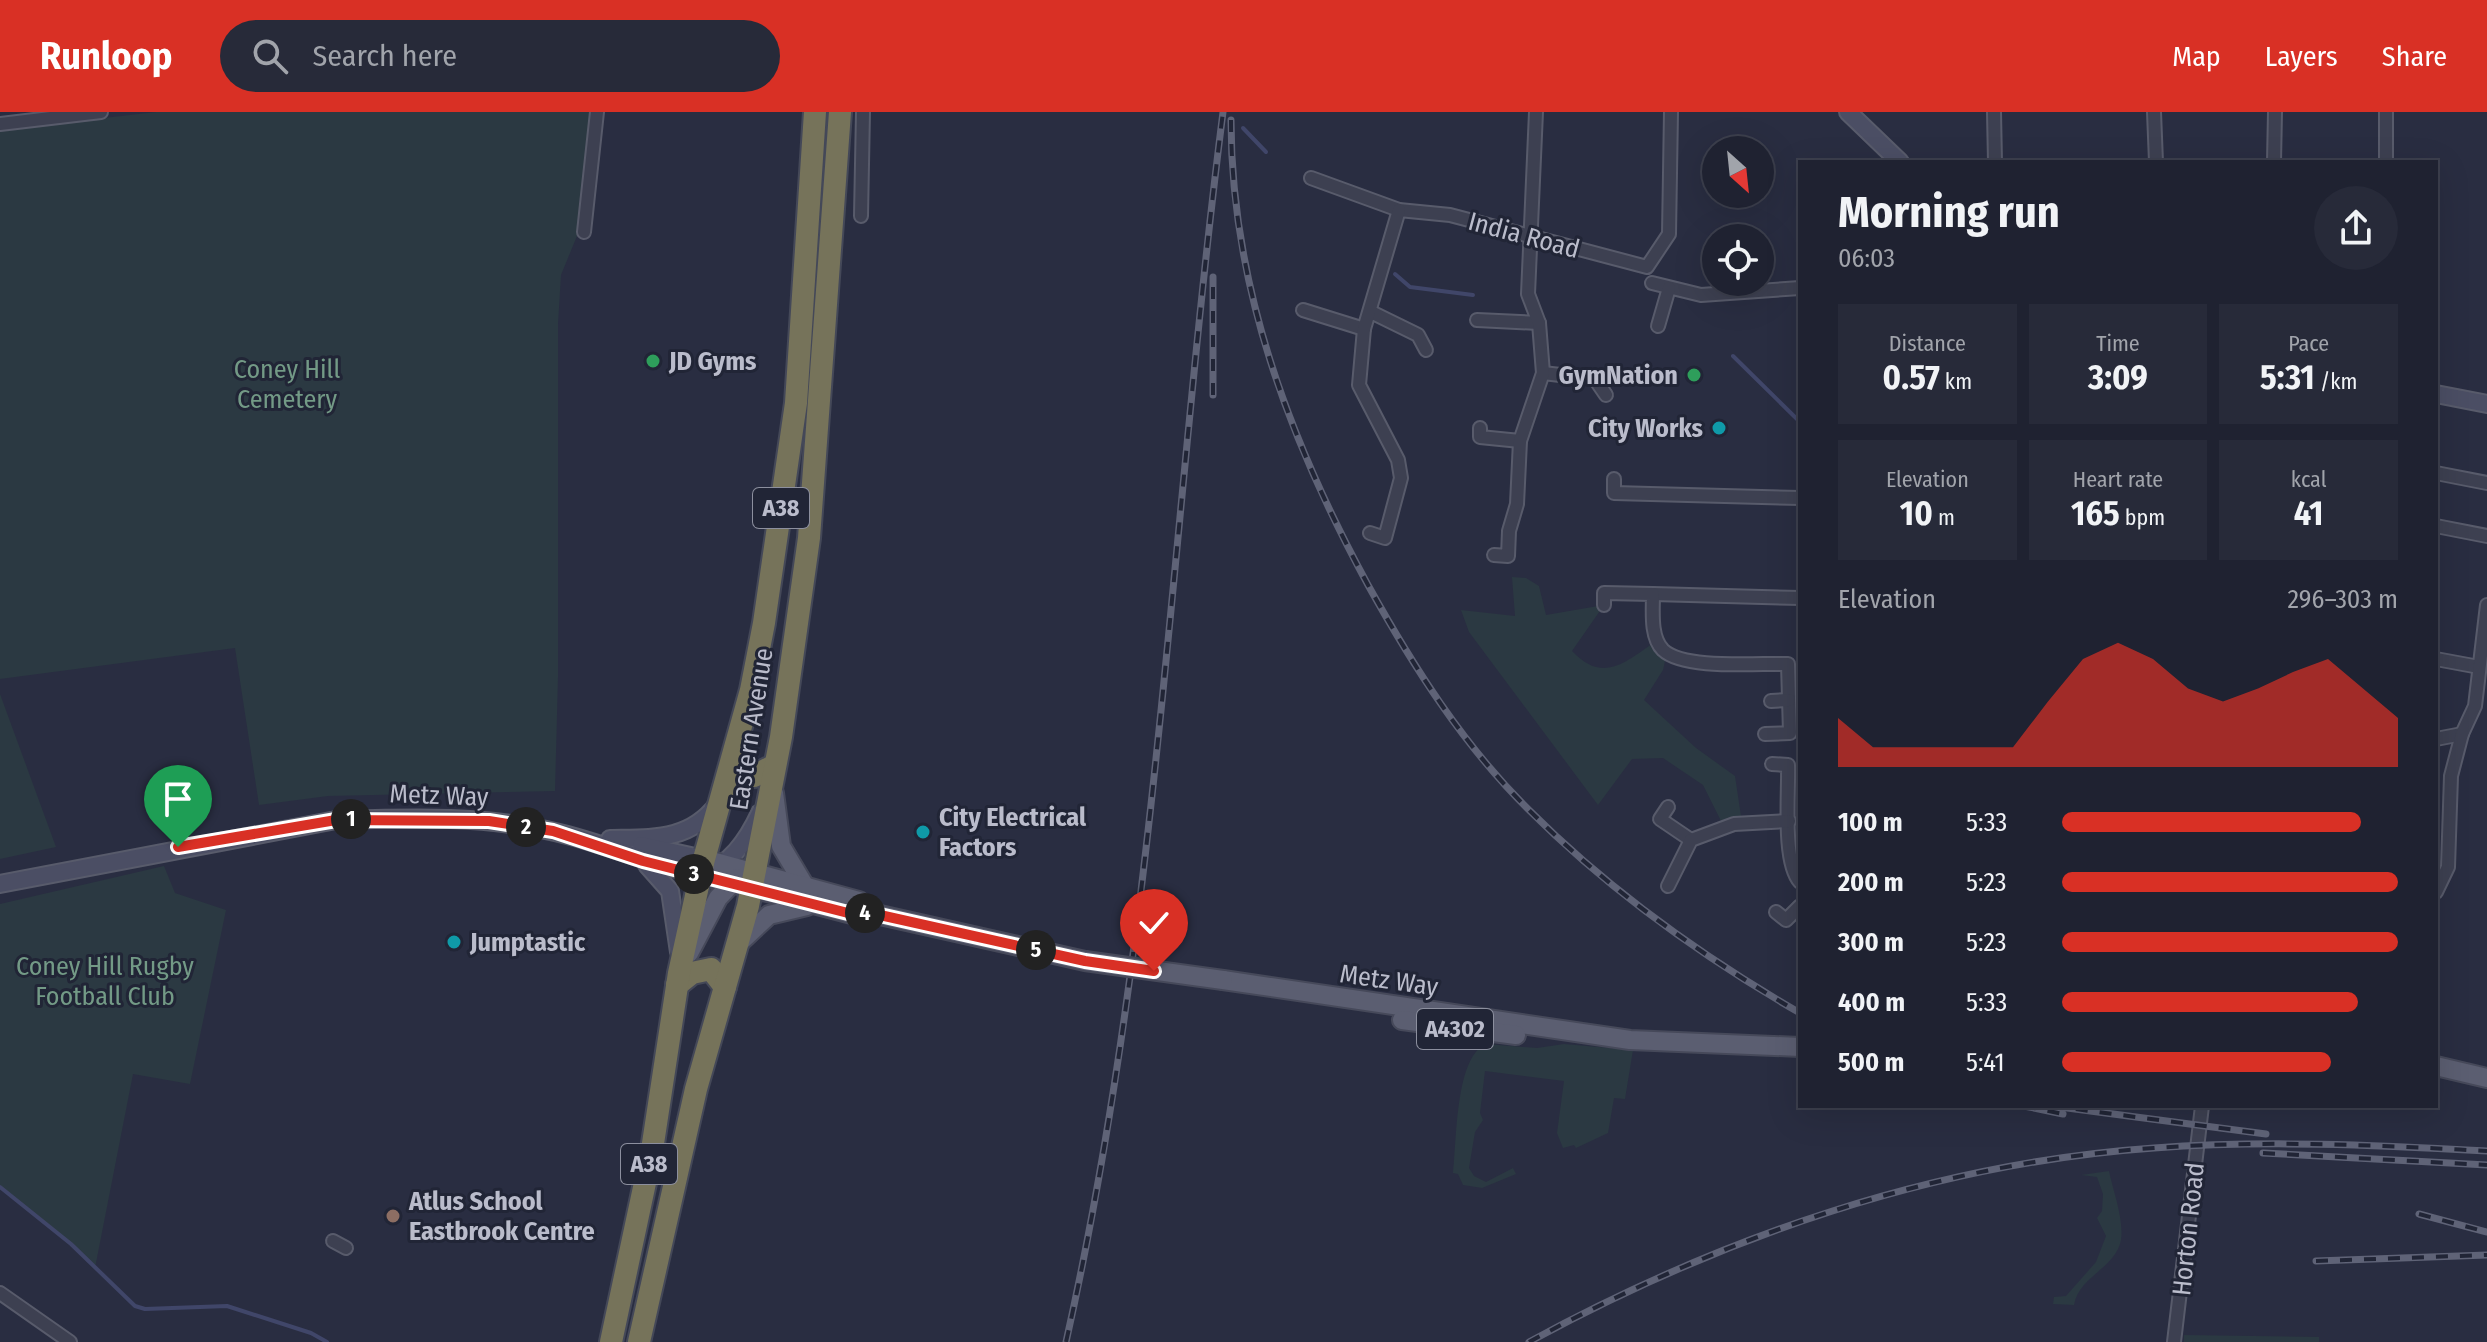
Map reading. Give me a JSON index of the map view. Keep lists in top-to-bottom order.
{
  "streets": {
    "highway": ["A38", "Eastern Avenue"],
    "main road": ["Metz Way", "A4302"],
    "street": ["India Road", "Horton Road"]
  },
  "crossings": [
    ["Eastern Avenue", "Metz Way"]
  ],
  "parks": ["Coney Hill Cemetery", "Coney Hill Rugby Football Club"],
  "places": [
    "JD Gyms",
    "GymNation",
    "City Works",
    "City Electrical Factors",
    "Jumptastic",
    "Atlus School Eastbrook Centre"
  ],
  "north": "bottom right",
  "page": {
    "header": "Runloop",
    "search": "Search here",
    "nav": ["Map", "Layers", "Share"],
    "heading": ["Morning run", "06:03"],
    "stats": [
      ["Distance", "0.57 km"],
      ["Time", "3:09"],
      ["Pace", "5:31 /km"],
      ["Elevation", "10 m"],
      ["Heart rate", "165 bpm"],
      ["kcal", "41"]
    ],
    "chart": ["Elevation", "296–303 m"],
    "list": [
      {
        "name": "100 m",
        "note": "5:33"
      },
      {
        "name": "200 m",
        "note": "5:23"
      },
      {
        "name": "300 m",
        "note": "5:23"
      },
      {
        "name": "400 m",
        "note": "5:33"
      },
      {
        "name": "500 m",
        "note": "5:41"
      }
    ],
    "pins": [
      "1",
      "2",
      "3",
      "4",
      "5"
    ]
  }
}
